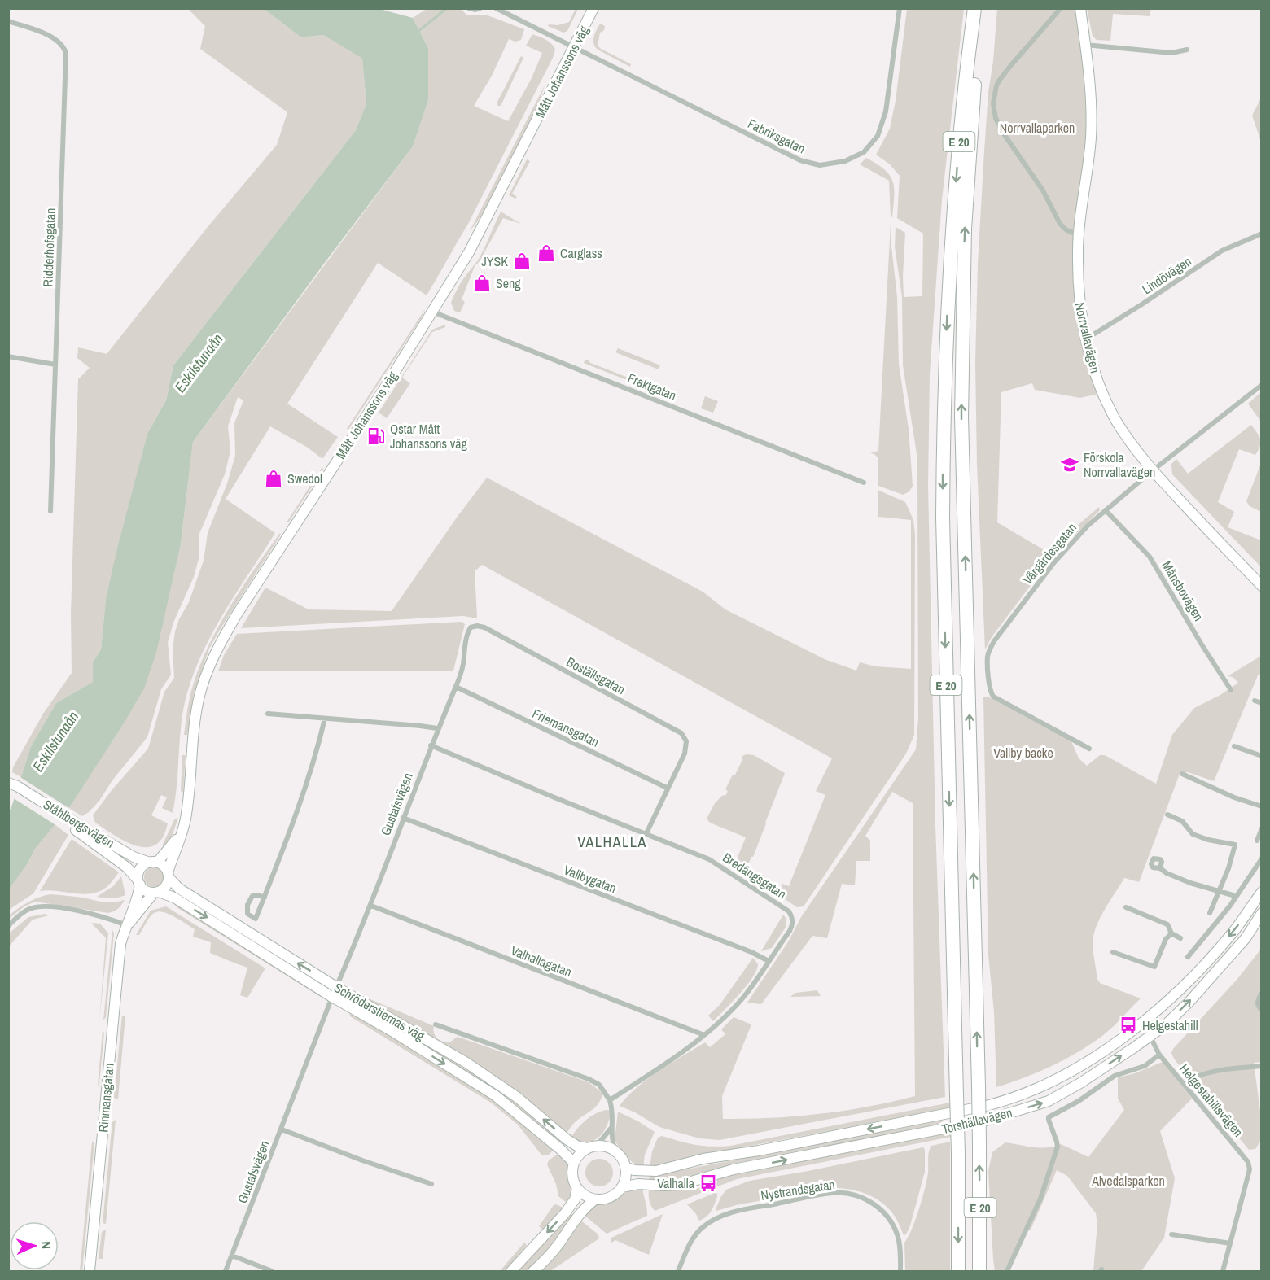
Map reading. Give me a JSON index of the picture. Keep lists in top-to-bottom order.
{
  "streets": {
    "highway": ["E 20"],
    "street": [
      "Mått Johanssons väg",
      "Fabriksgatan",
      "Ridderhofsgatan",
      "Lindövägen",
      "Norrvallavägen",
      "Fraktgatan",
      "Vårgärdesgatan",
      "Månsbovägen",
      "Boställsgatan",
      "Friemansgatan",
      "Gustafsvägen",
      "Ståhlbergsvägen",
      "Bredängsgatan",
      "Vallbygatan",
      "Valhallagatan",
      "Schröderstiernas väg",
      "Rinmansgatan",
      "Helgestahillsvägen",
      "Torshällavägen",
      "Nystrandsgatan"
    ]
  },
  "crossings": [
    ["Mått Johanssons väg", "Fabriksgatan"],
    ["Mått Johanssons väg", "Fraktgatan"],
    ["Mått Johanssons väg", "Ståhlbergsvägen"],
    ["Mått Johanssons väg", "Schröderstiernas väg"],
    ["Mått Johanssons väg", "Rinmansgatan"],
    ["Lindövägen", "Norrvallavägen"],
    ["Norrvallavägen", "Vårgärdesgatan"],
    ["Vårgärdesgatan", "Månsbovägen"],
    ["Boställsgatan", "Friemansgatan"],
    ["Boställsgatan", "Gustafsvägen"],
    ["Boställsgatan", "Bredängsgatan"],
    ["Friemansgatan", "Gustafsvägen"],
    ["Gustafsvägen", "Bredängsgatan"],
    ["Gustafsvägen", "Vallbygatan"],
    ["Gustafsvägen", "Valhallagatan"],
    ["Gustafsvägen", "Schröderstiernas väg"],
    ["Ståhlbergsvägen", "Schröderstiernas väg"],
    ["Ståhlbergsvägen", "Rinmansgatan"],
    ["Bredängsgatan", "Vallbygatan"],
    ["Bredängsgatan", "Valhallagatan"],
    ["Bredängsgatan", "Schröderstiernas väg"],
    ["Schröderstiernas väg", "Rinmansgatan"],
    ["Schröderstiernas väg", "Torshällavägen"],
    ["Helgestahillsvägen", "Torshällavägen"]
  ],
  "districts": ["VALHALLA"],
  "water": ["Eskilstunaån"],
  "parks": ["Norrvallaparken", "Vallby backe", "Alvedalsparken"],
  "places": {
    "shop": [
      "Carglass",
      "JYSK",
      "Seng",
      "Swedol"
    ],
    "fuel station": ["Qstar Mått Johanssons väg"],
    "school or university": ["Förskola Norrvallavägen"],
    "bus stop": ["Helgestahill", "Valhalla"]
  },
  "north": "right"
}
